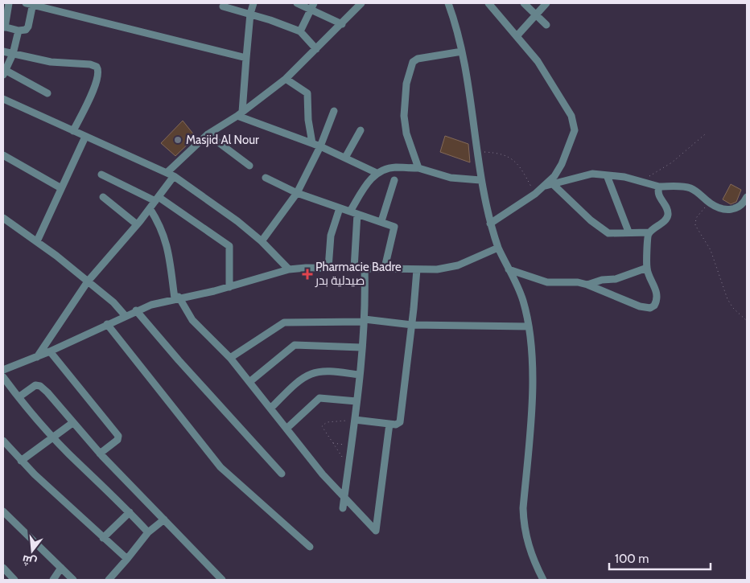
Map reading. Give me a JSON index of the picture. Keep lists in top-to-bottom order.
{
  "places": {
    "other": ["Masjid Al Nour"],
    "health": ["Pharmacie Badre صيدلية بدر"]
  },
  "scale_bar": "100 m",
  "north": "bottom"
}
